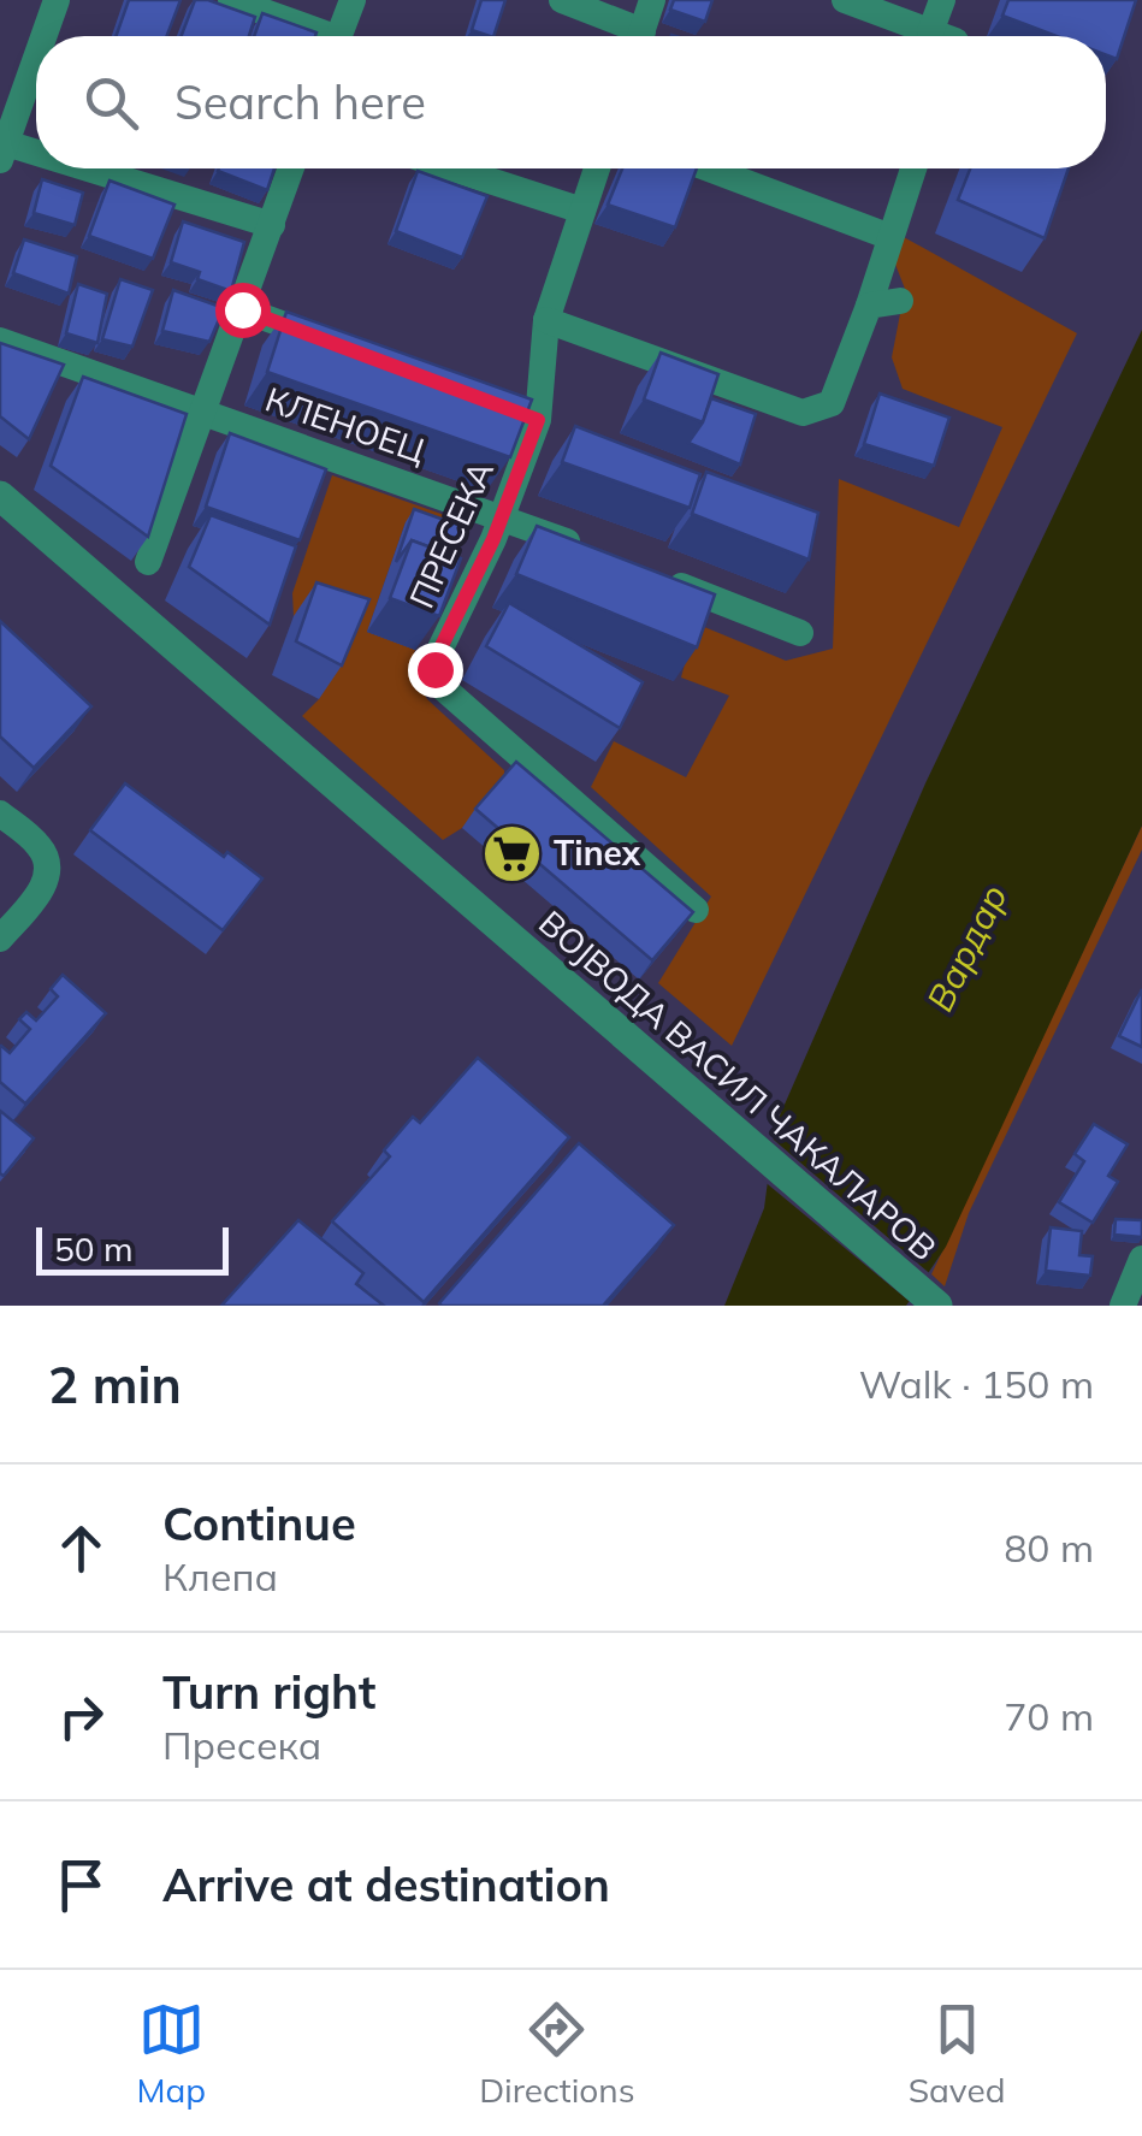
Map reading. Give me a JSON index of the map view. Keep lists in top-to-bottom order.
{
  "streets": {
    "street": ["КЛЕНОЕЦ", "ПРЕСЕКА", "ВОЈВОДА ВАСИЛ ЧАКАЛАРОВ"]
  },
  "crossings": [
    ["КЛЕНОЕЦ", "ПРЕСЕКА"]
  ],
  "water": ["Вардар"],
  "places": {
    "supermarket": ["Tinex"]
  },
  "scale_bar": "50 m",
  "page": {
    "search": "Search here",
    "scale": "50 m",
    "heading": ["2 min", "Walk · 150 m"],
    "list": [
      ["Continue", "Клепа", "80 m"],
      ["Turn right", "Пресека", "70 m"],
      "Arrive at destination"
    ],
    "nav": ["Map", "Directions", "Saved"]
  }
}
